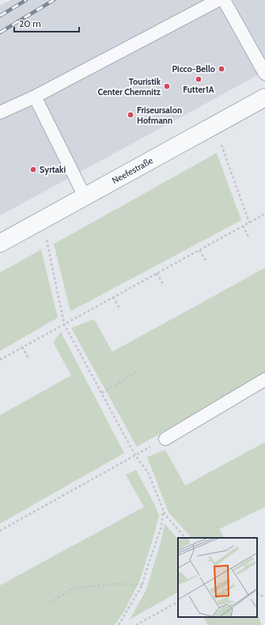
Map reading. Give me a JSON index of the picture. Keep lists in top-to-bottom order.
{
  "streets": {
    "street": ["Neefestraße"]
  },
  "places": [
    "Picco-Bello",
    "Futter1A",
    "Touristik Center Chemnitz",
    "Friseursalon Hofmann",
    "Syrtaki"
  ],
  "scale_bar": "20 m"
}
